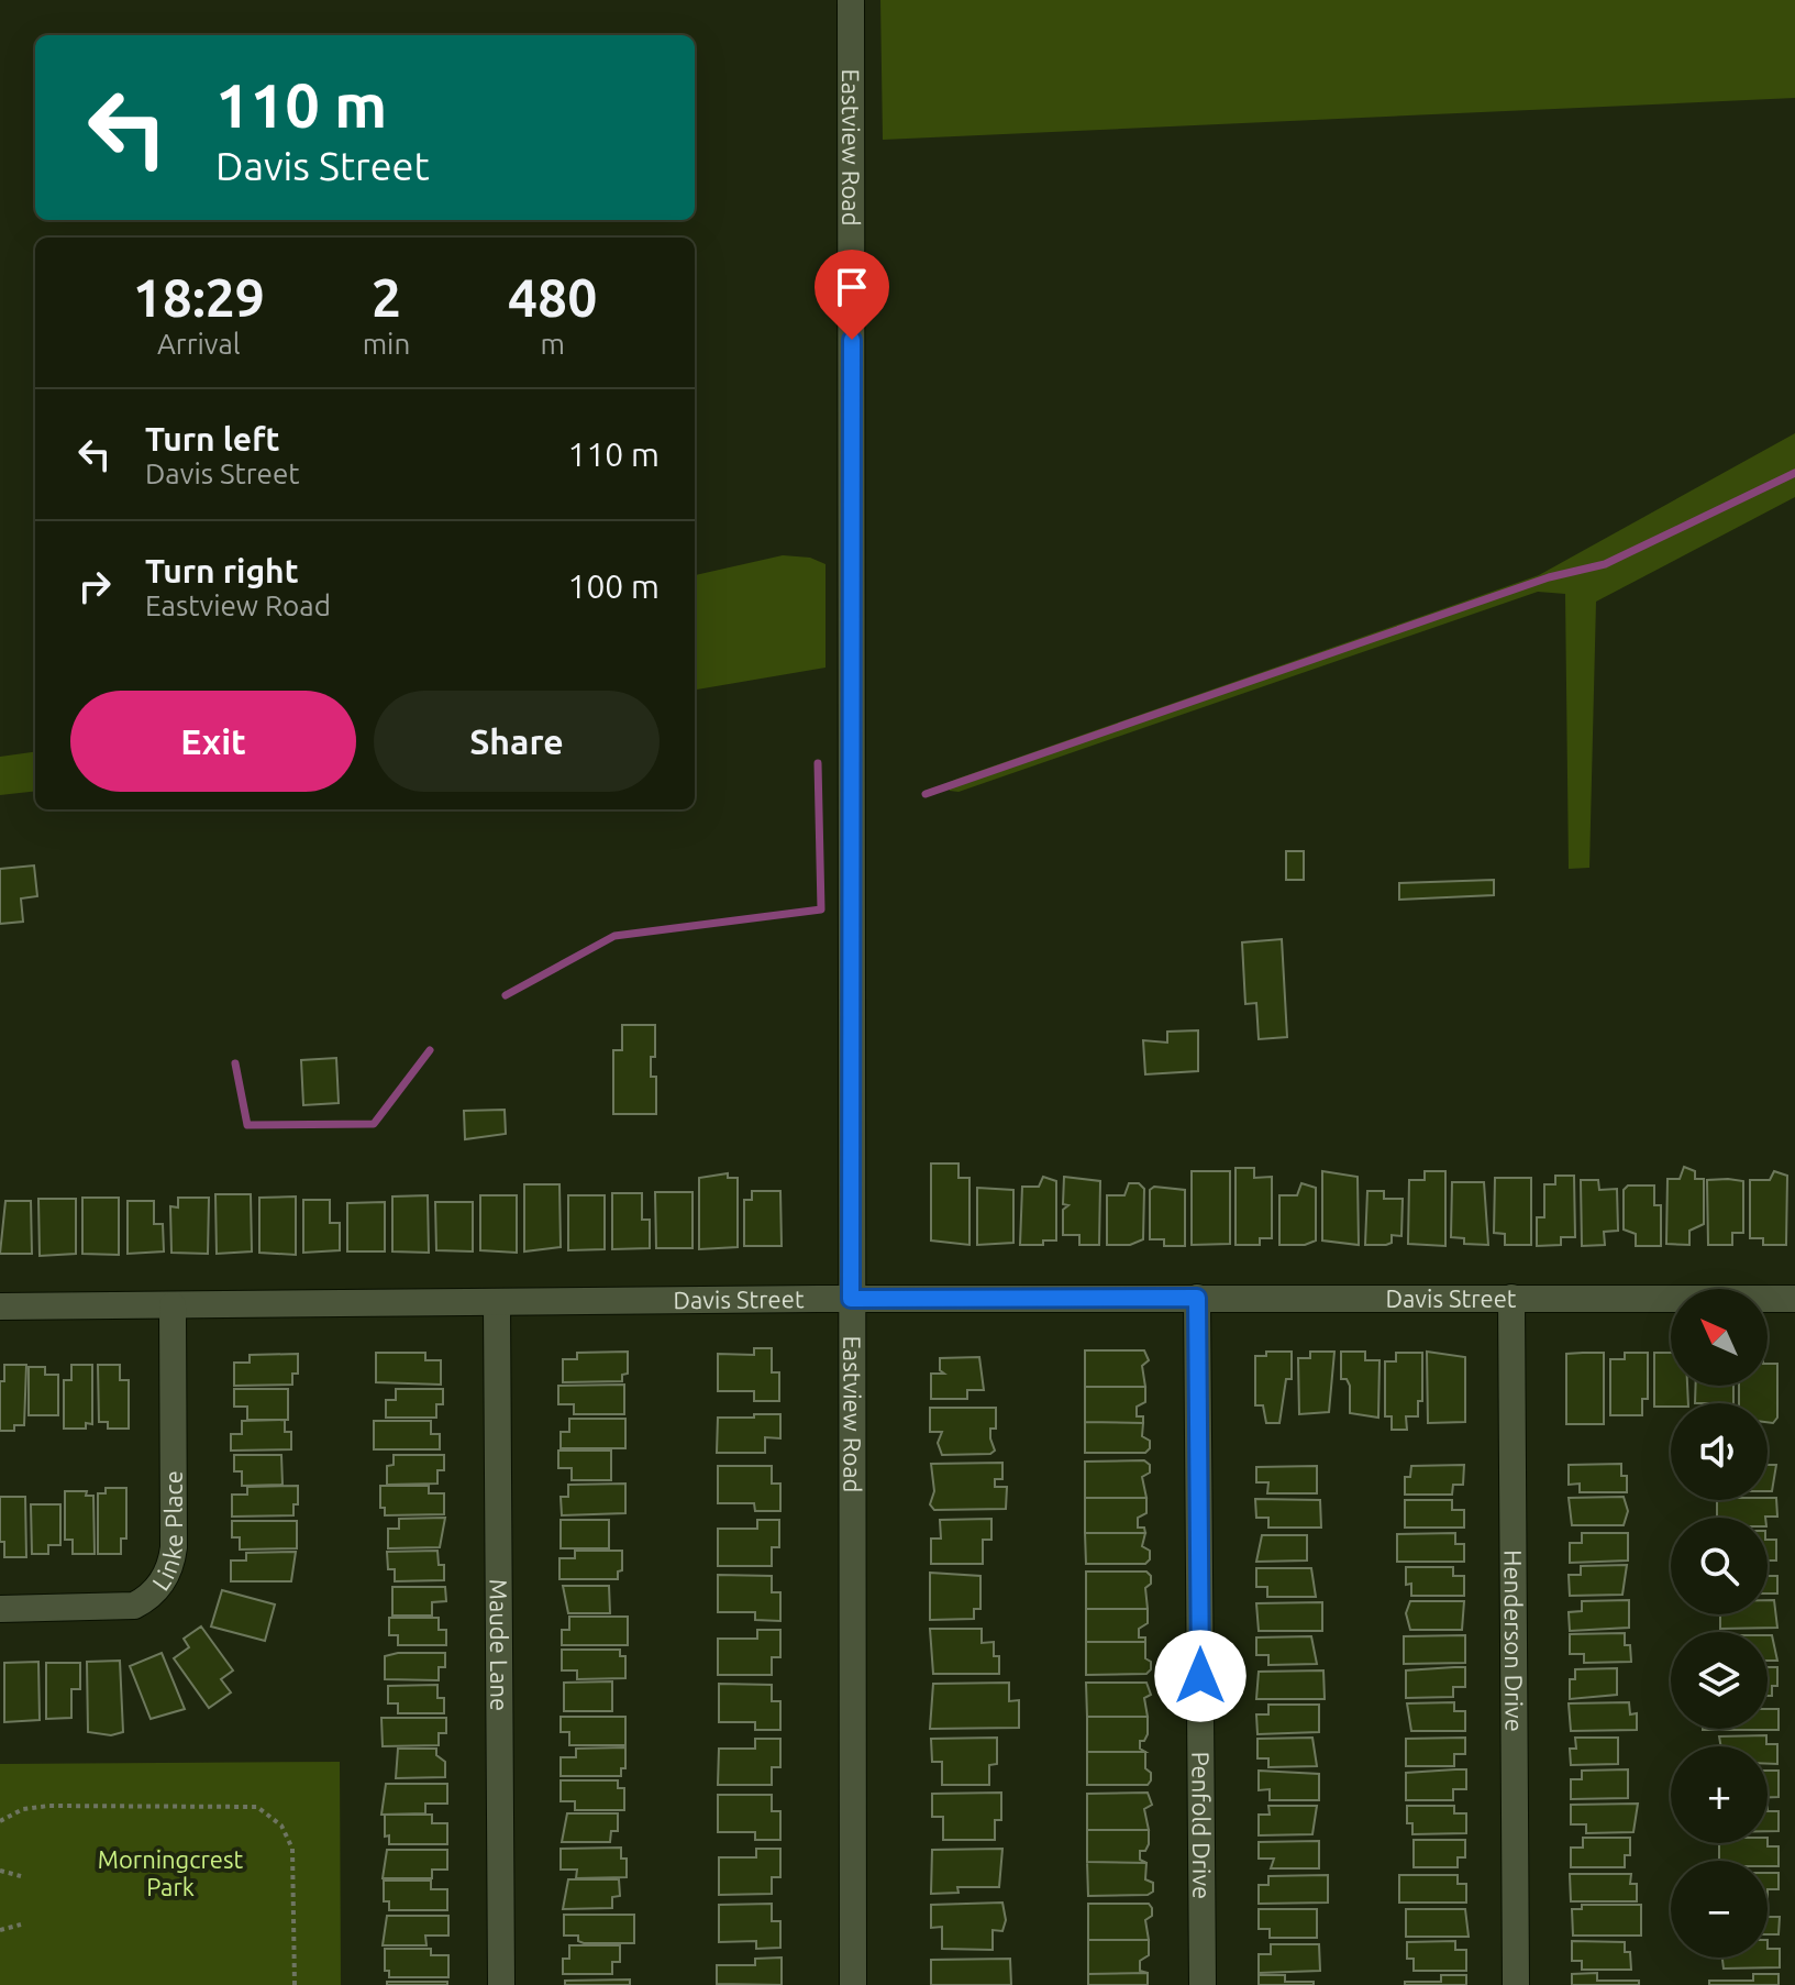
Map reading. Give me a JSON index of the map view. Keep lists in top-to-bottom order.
{
  "streets": {
    "street": [
      "Eastview Road",
      "Davis Street",
      "Linke Place",
      "Henderson Drive",
      "Maude Lane",
      "Penfold Drive"
    ]
  },
  "crossings": [
    ["Eastview Road", "Davis Street"],
    ["Davis Street", "Linke Place"],
    ["Davis Street", "Henderson Drive"],
    ["Davis Street", "Maude Lane"],
    ["Davis Street", "Penfold Drive"]
  ],
  "parks": ["Morningcrest Park"],
  "north": "top left",
  "page": {
    "turn": ["110 m", "Davis Street"],
    "eta": [
      "18:29",
      "Arrival",
      "2",
      "min",
      "480",
      "m"
    ],
    "list": [
      {
        "name": "Turn left",
        "note": "Davis Street",
        "value": "110 m"
      },
      {
        "name": "Turn right",
        "note": "Eastview Road",
        "value": "100 m"
      }
    ],
    "buttons": ["Exit", "Share"],
    "map_buttons": ["+", "−"]
  }
}
